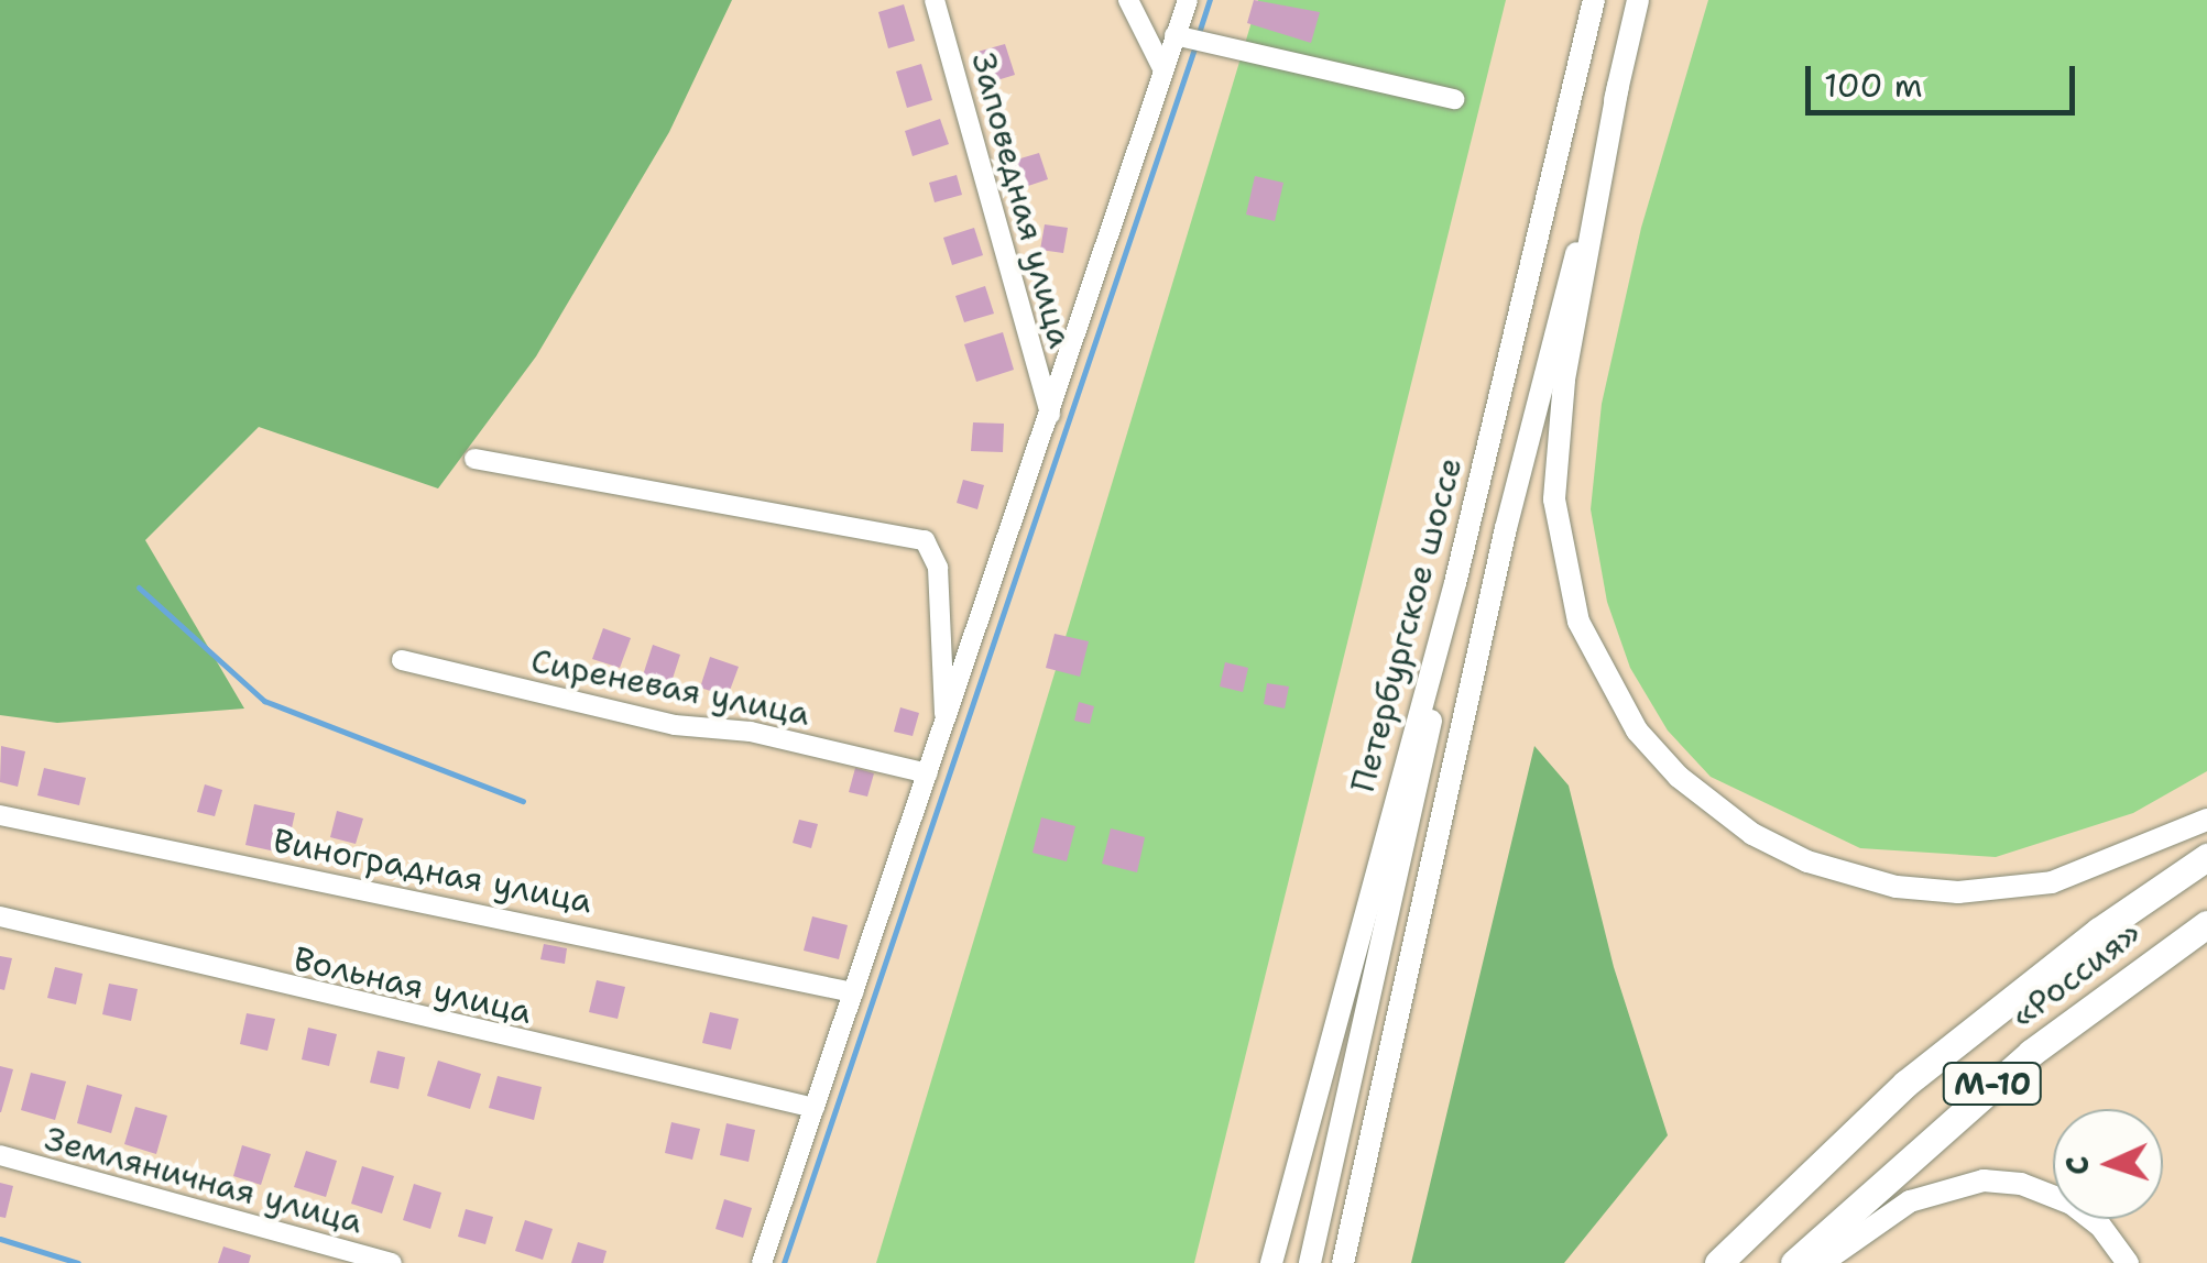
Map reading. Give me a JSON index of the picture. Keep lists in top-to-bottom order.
{
  "streets": {
    "highway": ["«Россия»", "М-10"],
    "main road": ["Петербургское шоссе"],
    "street": [
      "Заповедная улица",
      "Сиреневая улица",
      "Виноградная улица",
      "Вольная улица",
      "Земляничная улица"
    ]
  },
  "scale_bar": "100 m",
  "north": "left"
}
